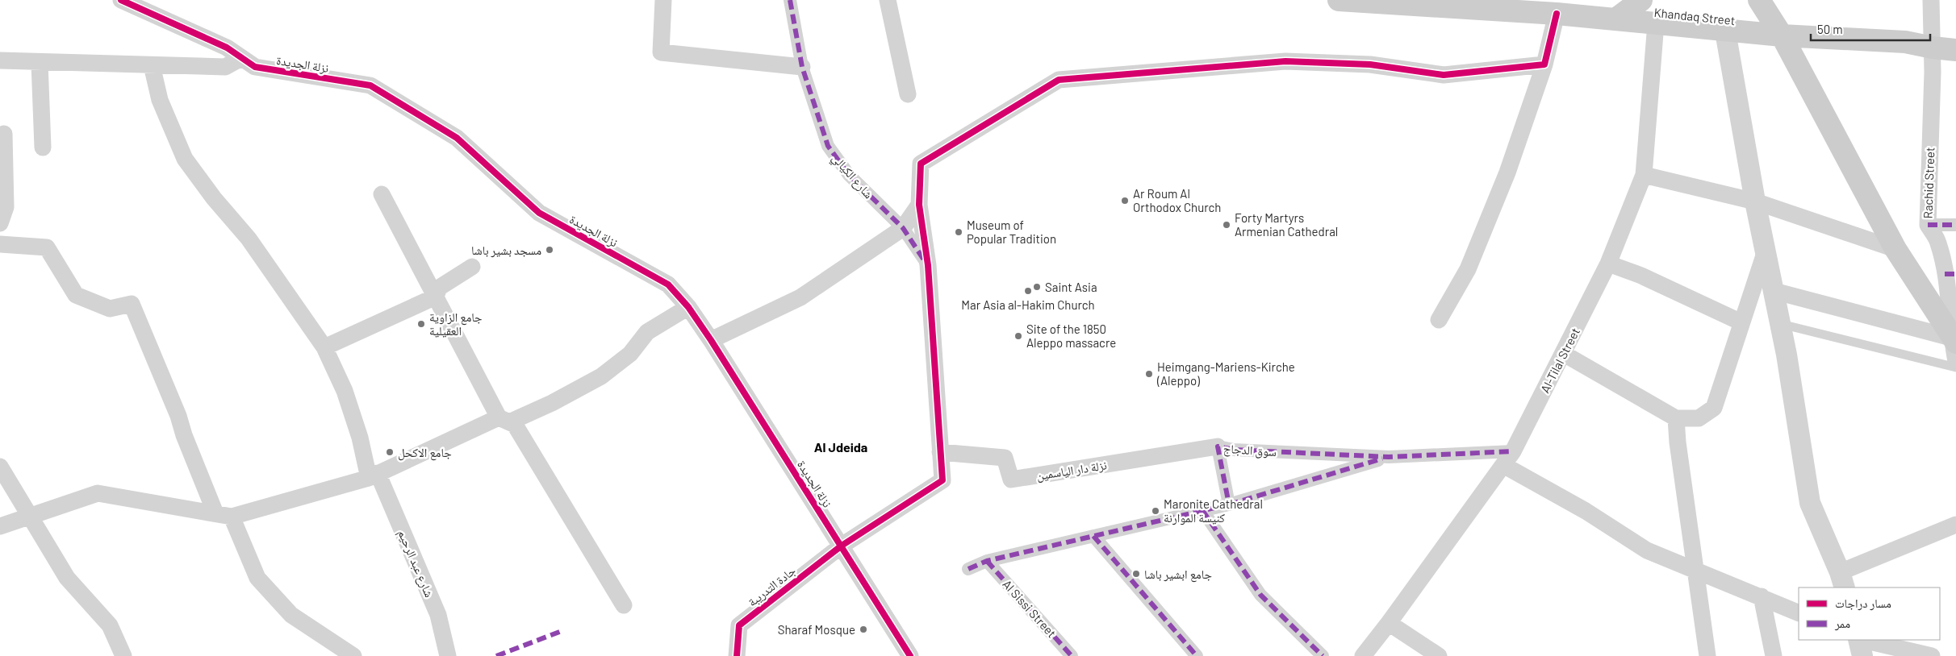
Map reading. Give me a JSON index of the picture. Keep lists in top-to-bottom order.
{
  "streets": {
    "main road": ["Khandaq Street"],
    "street": [
      "نزلة الجديدة",
      "شارع الكيالي",
      "Rachid Street",
      "Al-Tilal Street",
      "سوق الدجاج",
      "نزلة دار الياسمين",
      "شارع عبد الرحيم",
      "جادة التدريبة",
      "Al Sissi Street"
    ]
  },
  "crossings": [
    ["Khandaq Street", "Rachid Street"],
    ["Khandaq Street", "Al-Tilal Street"],
    ["نزلة الجديدة", "جادة التدريبة"],
    ["Al-Tilal Street", "سوق الدجاج"],
    ["سوق الدجاج", "نزلة دار الياسمين"],
    ["نزلة دار الياسمين", "جادة التدريبة"]
  ],
  "districts": ["Al Jdeida"],
  "places": [
    "Ar Roum Al Orthodox Church",
    "Forty Martyrs Armenian Cathedral",
    "Museum of Popular Tradition",
    "مسجد بشير باشا",
    "Saint Asia",
    "Mar Asia al-Hakim Church",
    "جامع الزاوية العقيلية",
    "Site of the 1850 Aleppo massacre",
    "Heimgang-Mariens-Kirche (Aleppo)",
    "جامع الاكحل",
    "Maronite Cathedral كنيسة الموارنة",
    "جامع ابشير باشا",
    "Sharaf Mosque"
  ],
  "legend": ["مسار دراجات", "ممر"],
  "scale_bar": "50 m"
}
